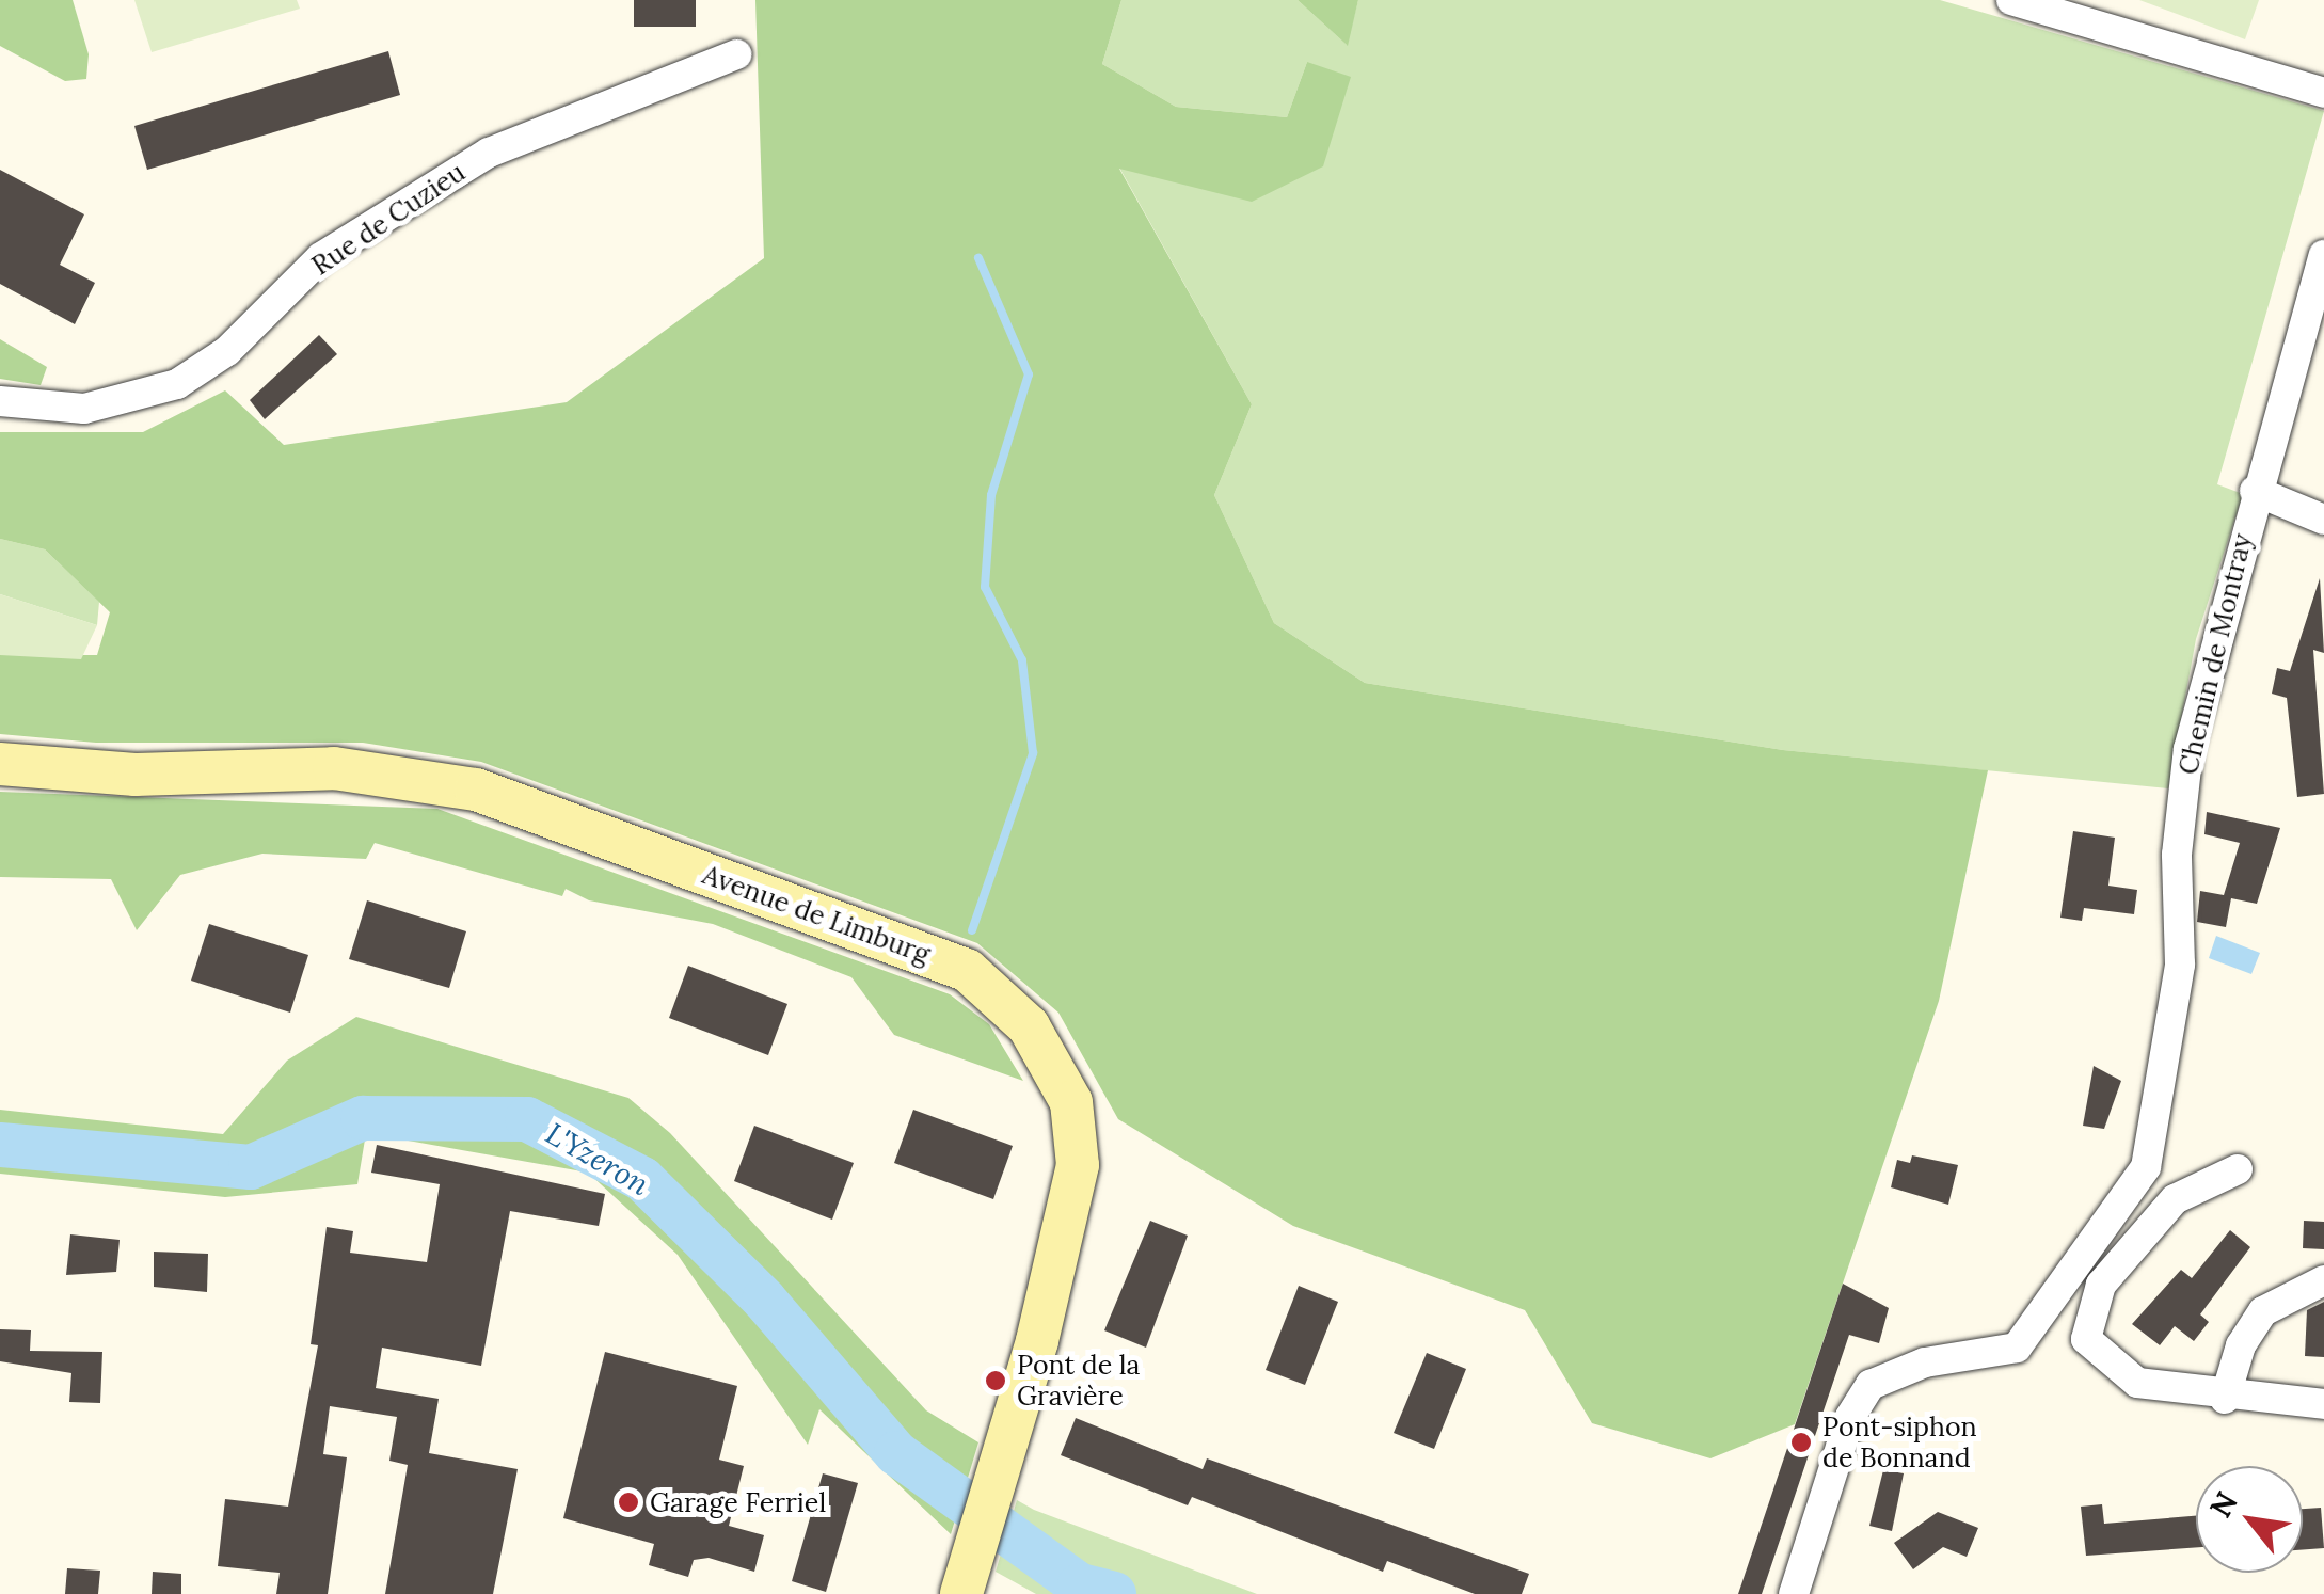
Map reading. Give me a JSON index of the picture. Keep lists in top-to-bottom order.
{
  "streets": {
    "street": ["Rue de Cuzieu", "Chemin de Montray", "Avenue de Limburg"]
  },
  "water": ["L'Yzeron"],
  "places": ["Pont de la Gravière", "Pont-siphon de Bonnand", "Garage Ferriel"],
  "north": "top left"
}
